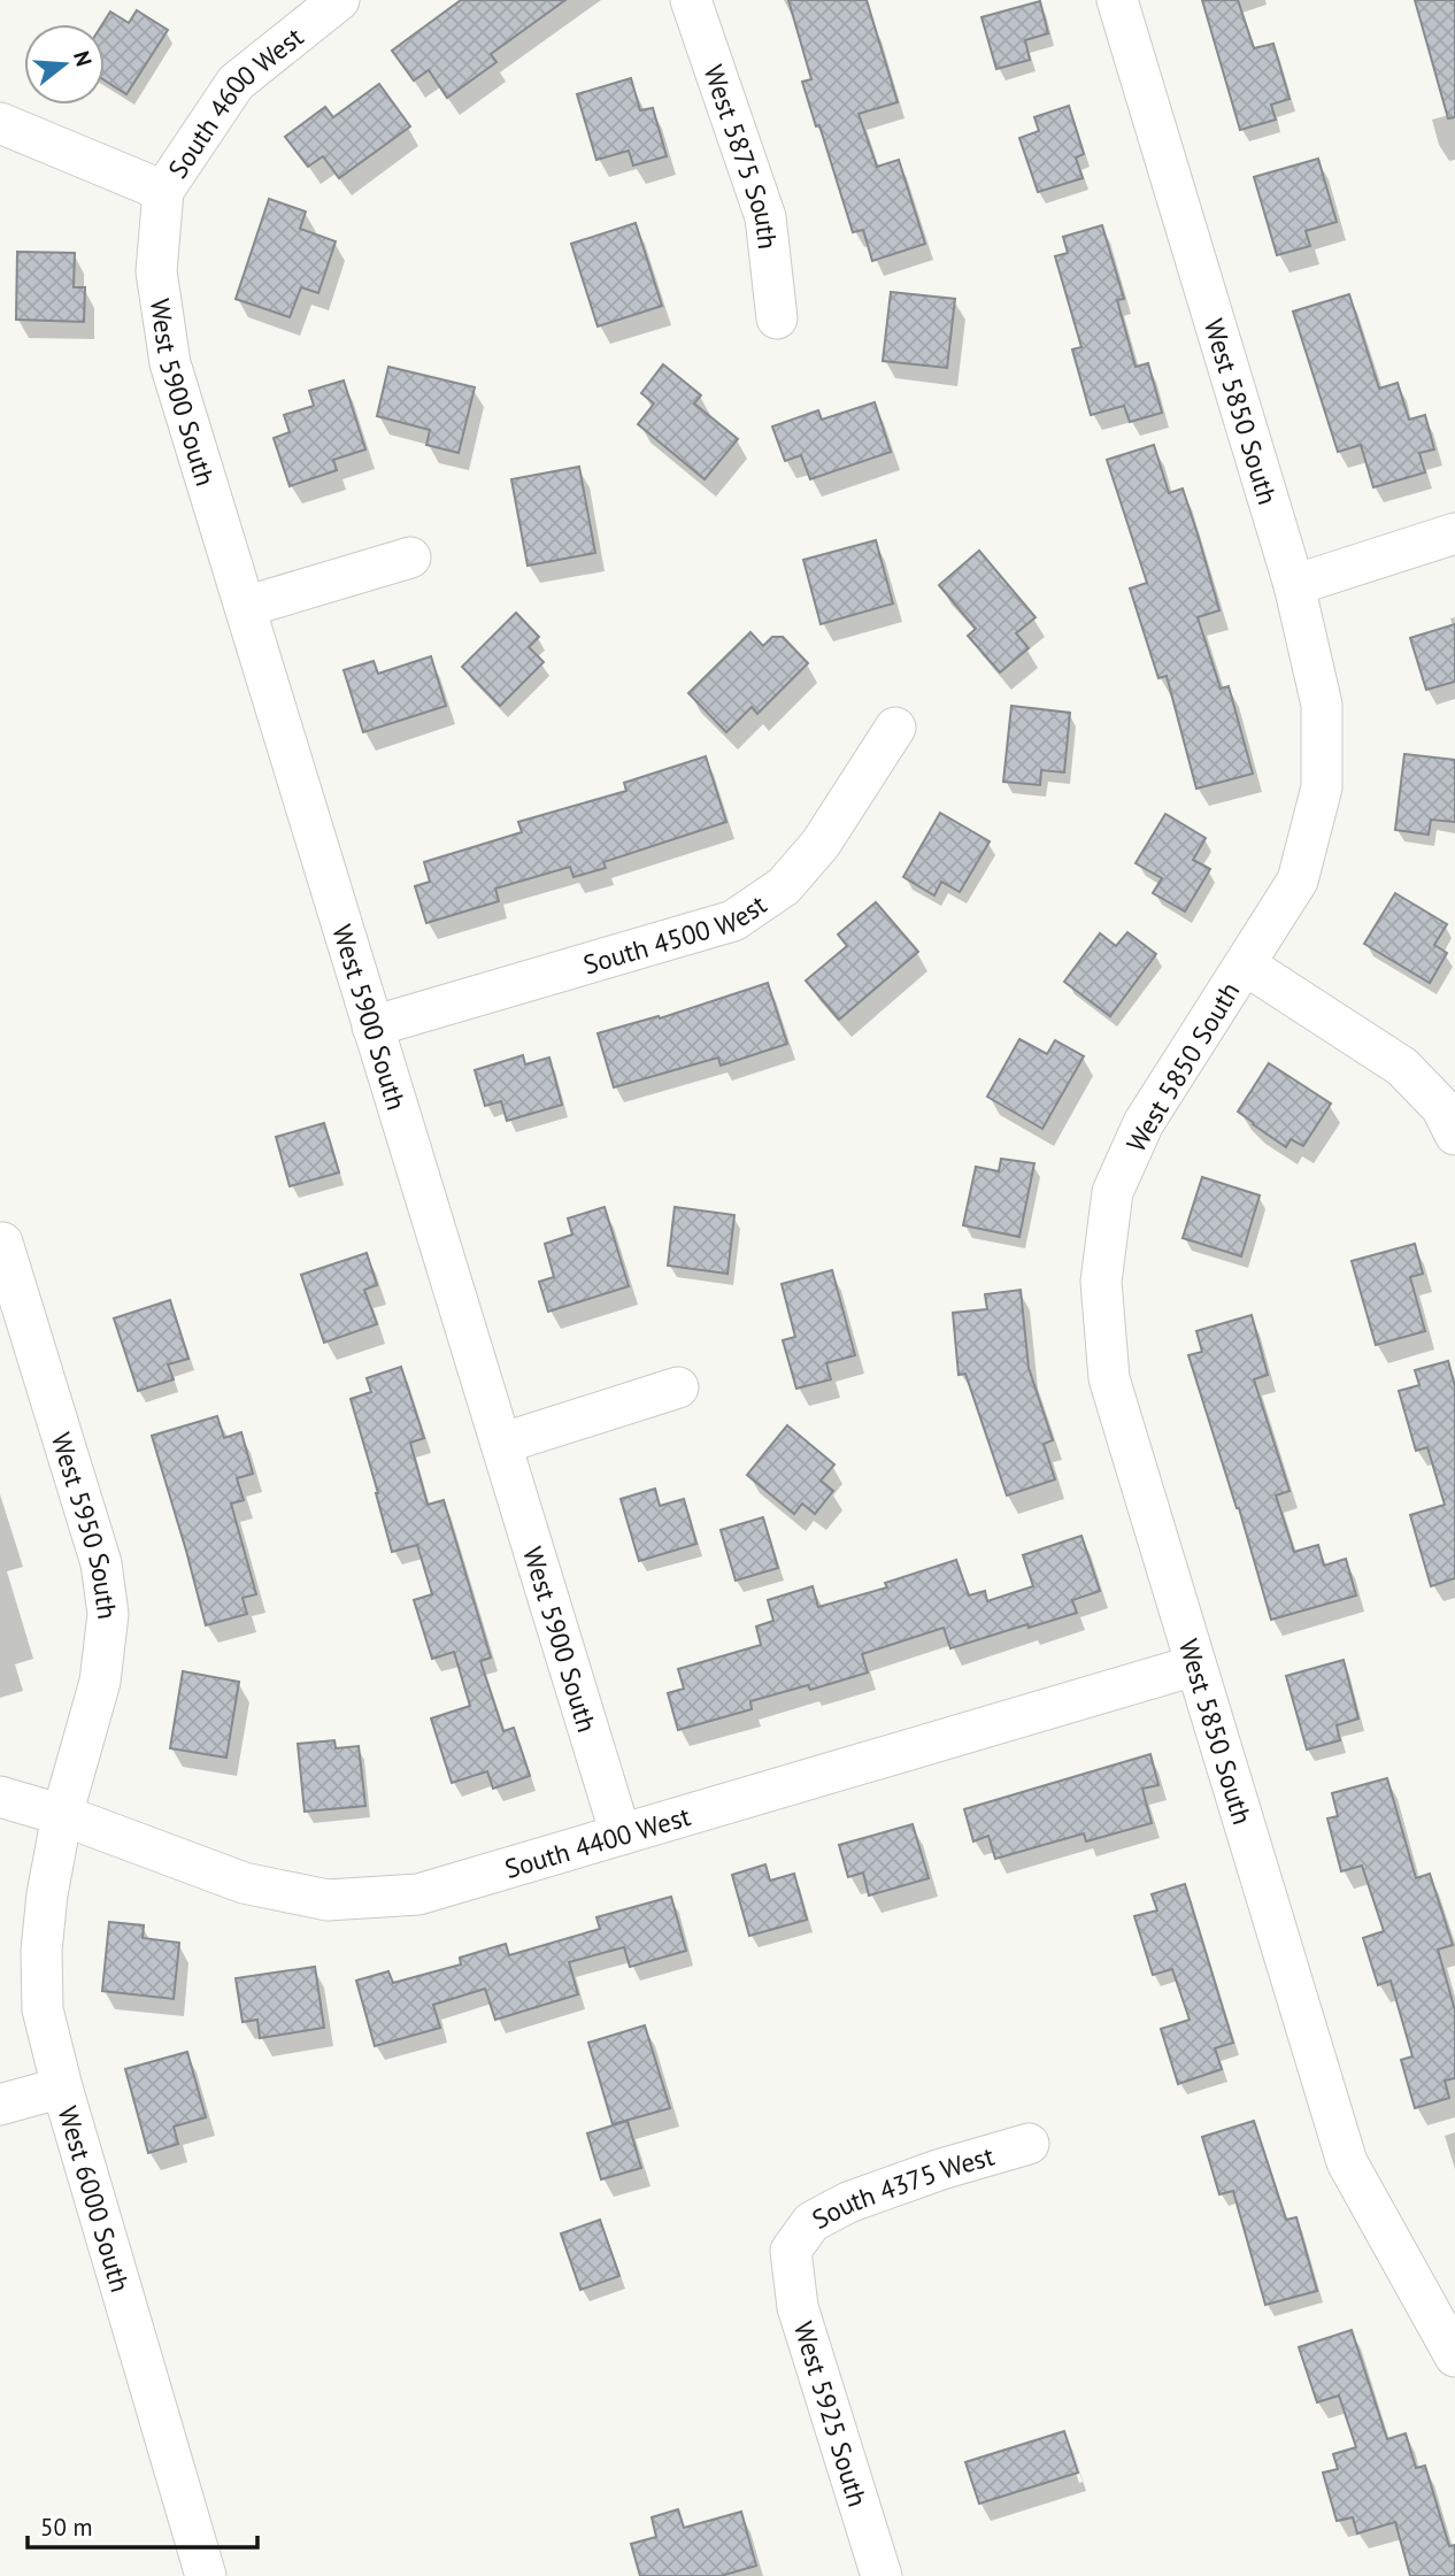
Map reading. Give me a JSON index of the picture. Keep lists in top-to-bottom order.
{
  "streets": {
    "street": [
      "South 4600 West",
      "West 5875 South",
      "West 5900 South",
      "West 5850 South",
      "South 4500 West",
      "West 5950 South",
      "South 4400 West",
      "South 4375 West",
      "West 6000 South",
      "West 5925 South"
    ]
  },
  "crossings": [
    ["South 4600 West", "West 5900 South"],
    ["West 5900 South", "South 4500 West"],
    ["West 5900 South", "South 4400 West"],
    ["West 5850 South", "South 4400 West"],
    ["West 5950 South", "South 4400 West"],
    ["West 5950 South", "West 6000 South"],
    ["South 4400 West", "West 6000 South"],
    ["South 4375 West", "West 5925 South"]
  ],
  "scale_bar": "50 m",
  "north": "right"
}
